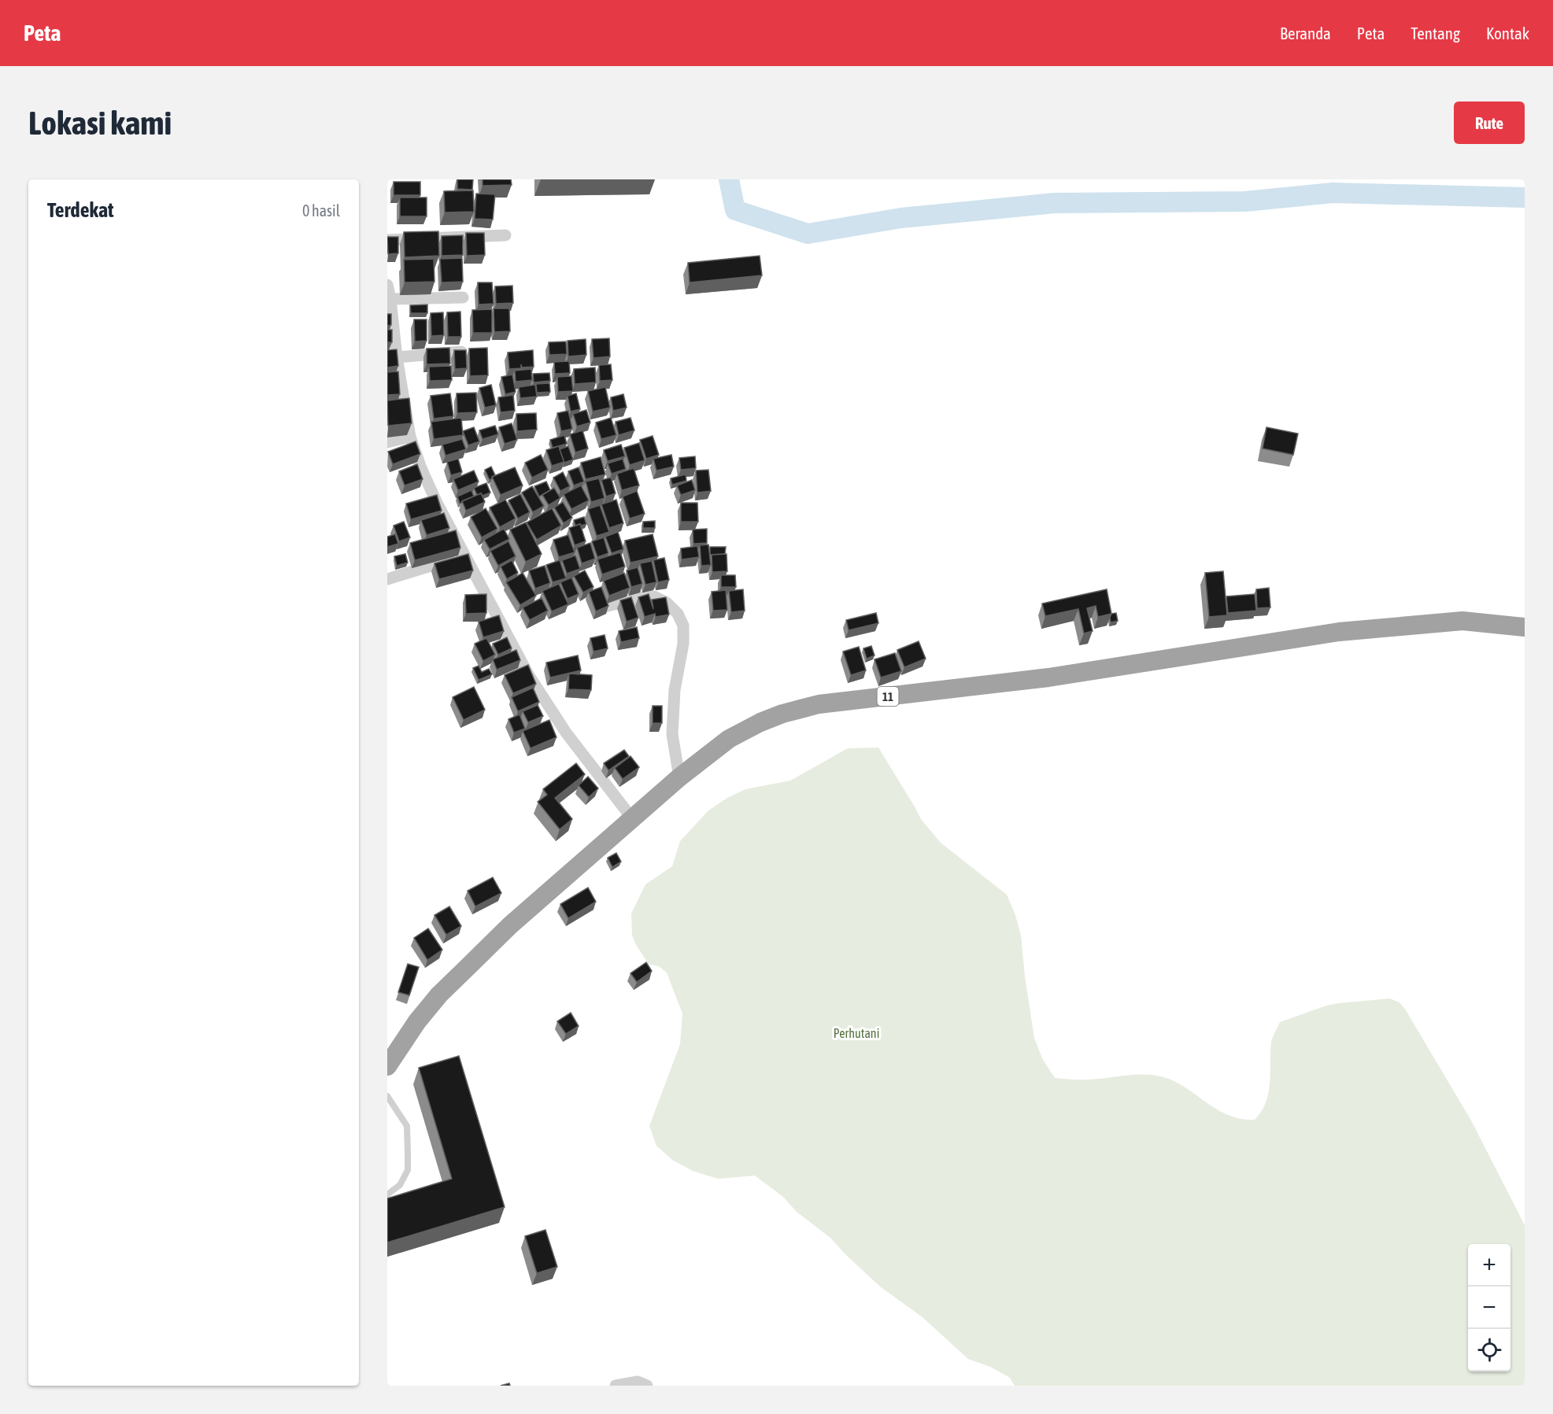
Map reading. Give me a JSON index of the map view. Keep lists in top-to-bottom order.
{
  "streets": {
    "highway": ["11"]
  },
  "parks": ["Perhutani"],
  "page": {
    "header": "Peta",
    "nav": [
      "Beranda",
      "Peta",
      "Tentang",
      "Kontak"
    ],
    "buttons": "Rute",
    "title": "Lokasi kami",
    "heading": ["Terdekat", "0 hasil"],
    "map_buttons": ["+", "−"]
  }
}
